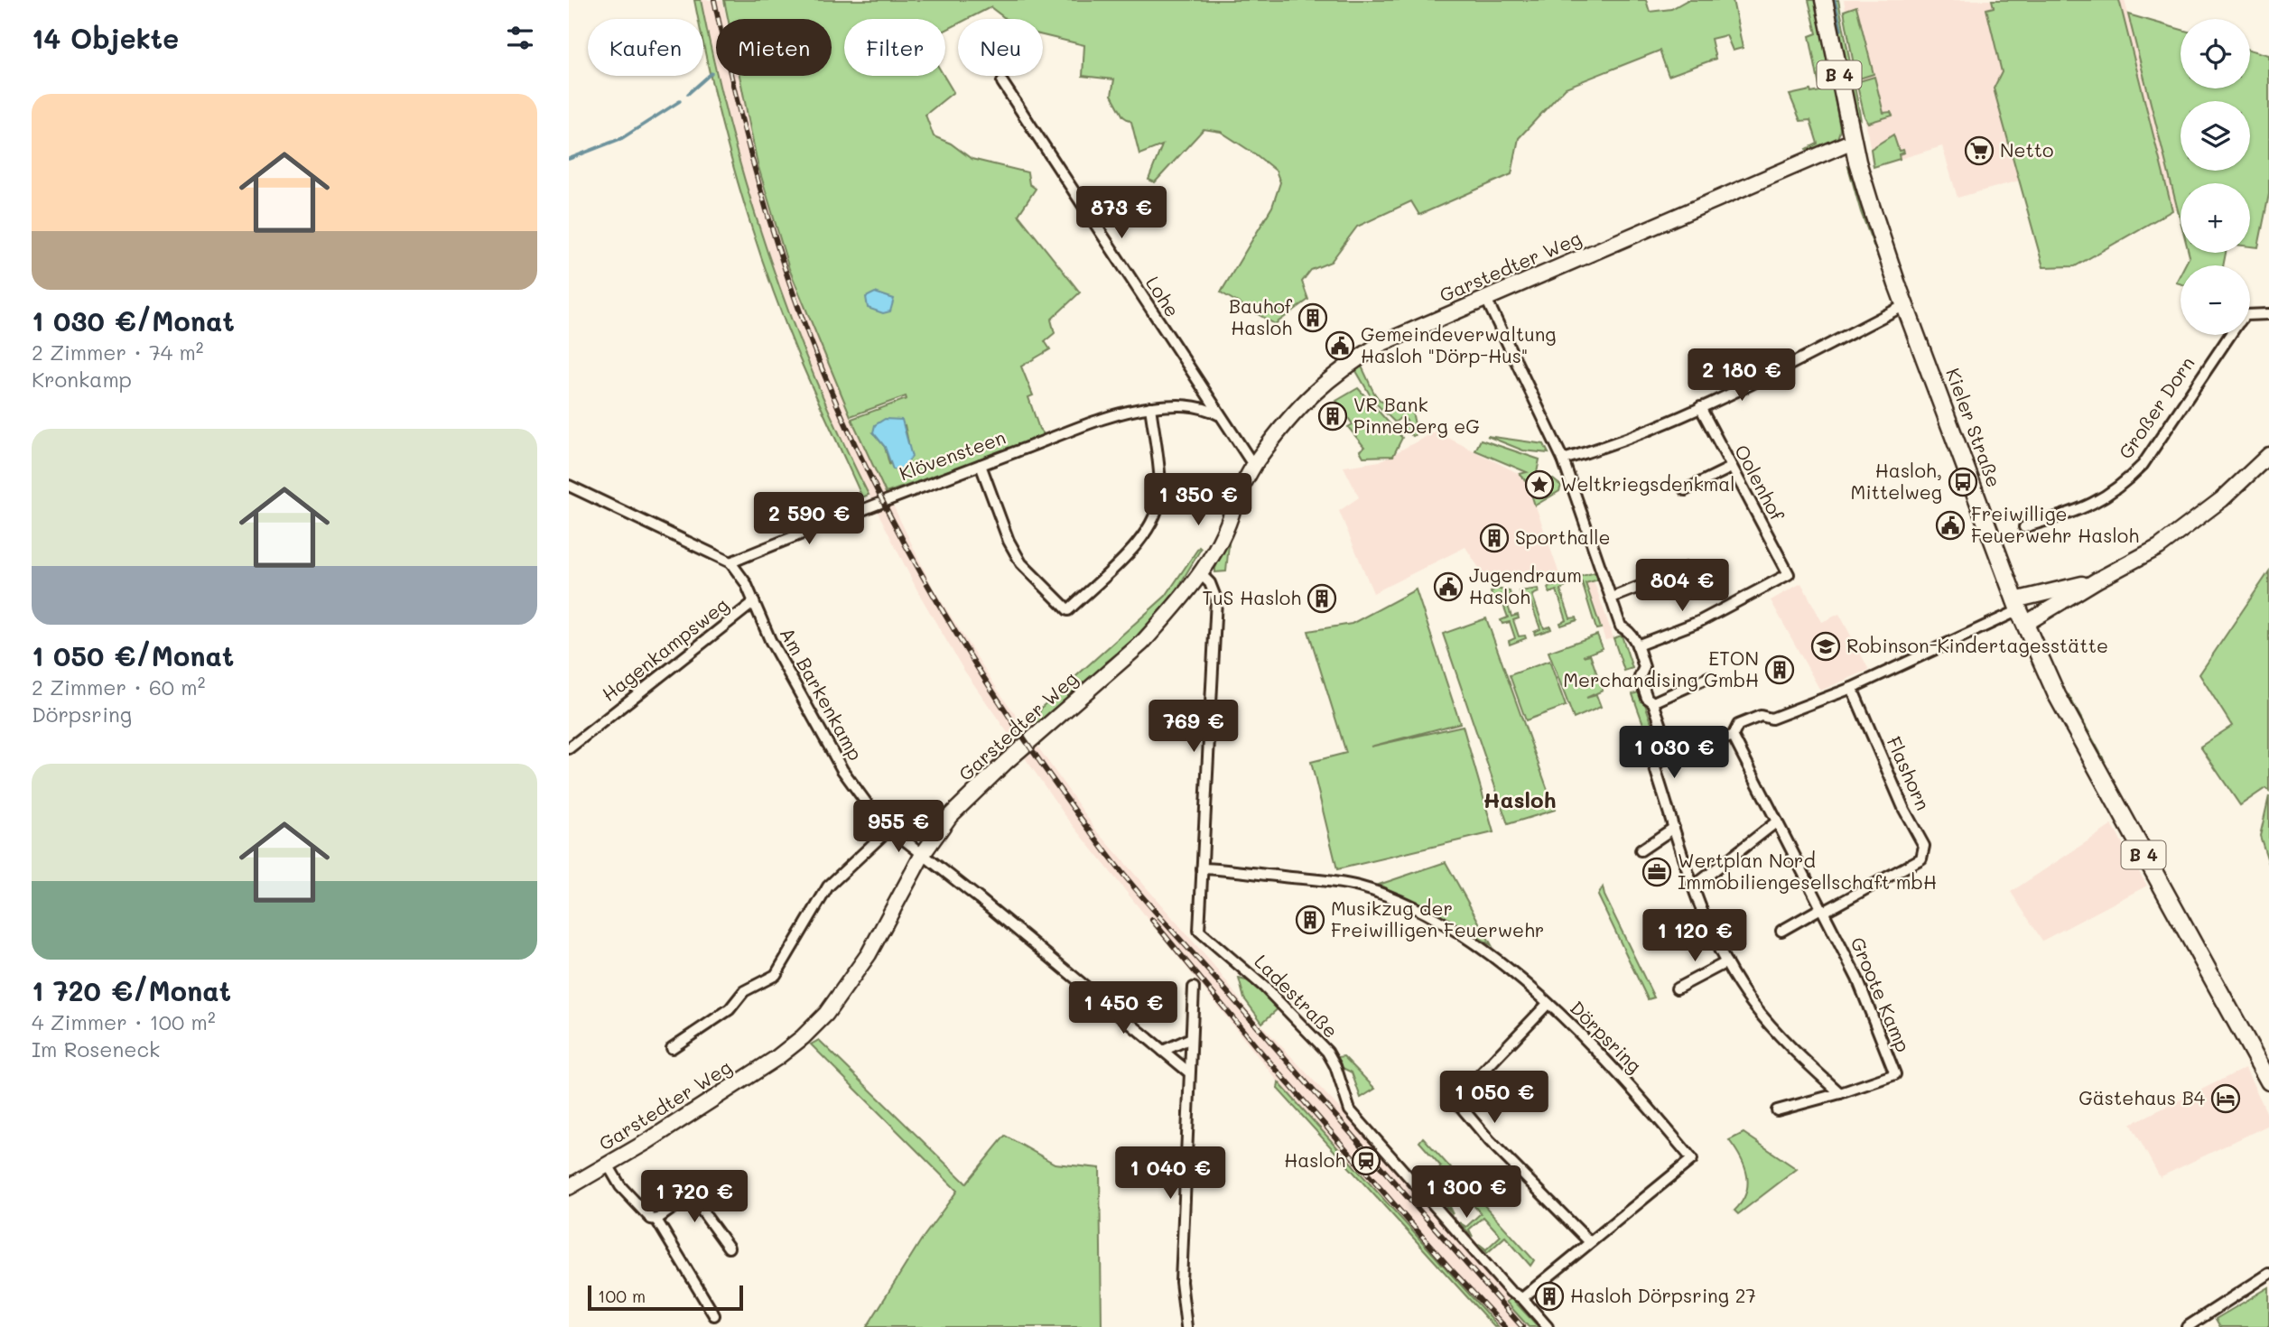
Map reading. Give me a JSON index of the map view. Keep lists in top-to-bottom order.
{
  "streets": {
    "main road": ["B 4", "Garstedter Weg", "Kieler Straße"],
    "street": [
      "Lohe",
      "Großer Dorn",
      "Klövensteen",
      "Oolenhof",
      "Hagenkampsweg",
      "Am Barkenkamp",
      "Flashorn",
      "Groote Kamp",
      "Ladestraße",
      "Dörpsring"
    ]
  },
  "crossings": [
    ["Garstedter Weg", "Lohe"],
    ["Garstedter Weg", "Kieler Straße"],
    ["Garstedter Weg", "Am Barkenkamp"],
    ["Lohe", "Klövensteen"],
    ["Klövensteen", "Am Barkenkamp"],
    ["Hagenkampsweg", "Am Barkenkamp"],
    ["Flashorn", "Groote Kamp"],
    ["Ladestraße", "Dörpsring"]
  ],
  "districts": ["Hasloh"],
  "places": {
    "supermarket": ["Netto"],
    "building": [
      "Bauhof Hasloh",
      "VR Bank Pinneberg eG",
      "Sporthalle",
      "TuS Hasloh",
      "ETON Merchandising GmbH",
      "Musikzug der Freiwilligen Feuerwehr",
      "Hasloh Dörpsring 27"
    ],
    "public building": ["Gemeindeverwaltung Hasloh \"Dörp-Hus\"", "Freiwillige Feuerwehr Hasloh", "Jugendraum Hasloh"],
    "bus stop": ["Hasloh, Mittelweg"],
    "place": ["Weltkriegsdenkmal"],
    "school or university": ["Robinson-Kindertagesstätte"],
    "office": ["Wertplan Nord Immobiliengesellschaft mbH"],
    "hotel": ["Gästehaus B4"],
    "station": ["Hasloh"]
  },
  "scale_bar": "100 m",
  "page": {
    "heading": "14 Objekte",
    "map_buttons": ["+", "−"],
    "chip": [
      "Kaufen",
      "Mieten",
      "Filter",
      "Neu"
    ],
    "list": [
      {
        "name": "1 030 €/Monat",
        "note": "2 Zimmer · 74 m² · Kronkamp"
      },
      {
        "name": "1 050 €/Monat",
        "note": "2 Zimmer · 60 m² · Dörpsring"
      },
      {
        "name": "1 720 €/Monat",
        "note": "4 Zimmer · 100 m² · Im Roseneck"
      }
    ],
    "price": [
      "873 €",
      "2 180 €",
      "1 350 €",
      "2 590 €",
      "804 €",
      "769 €",
      "1 030 €",
      "955 €",
      "1 120 €",
      "1 450 €",
      "1 050 €",
      "1 040 €",
      "1 300 €",
      "1 720 €"
    ],
    "scale": "100 m"
  }
}
